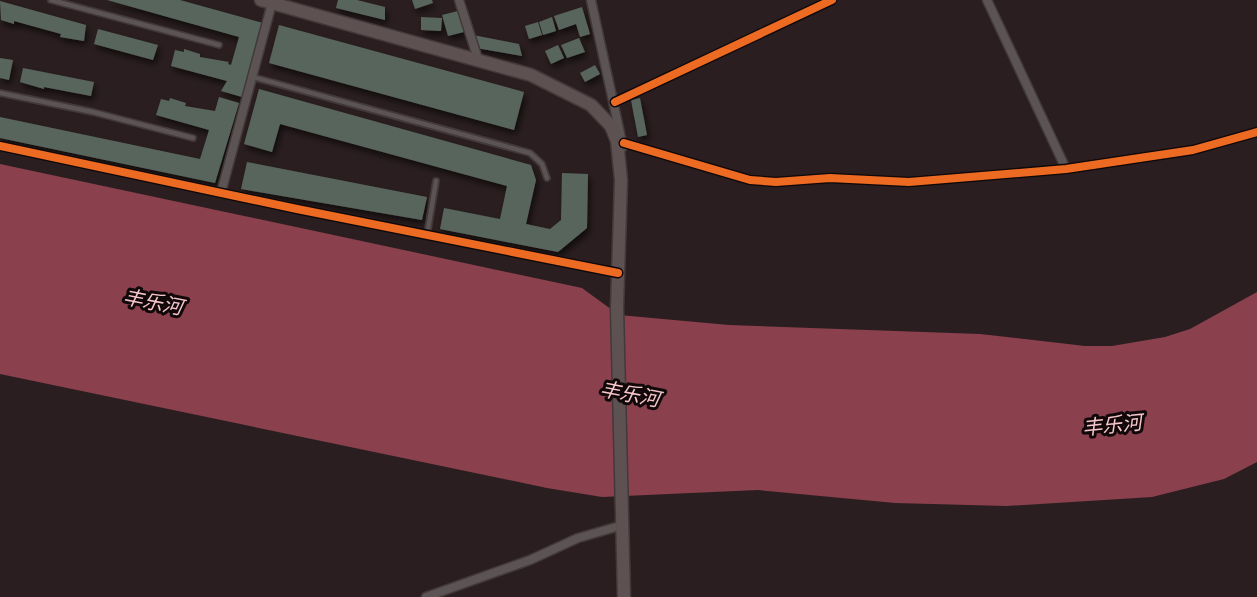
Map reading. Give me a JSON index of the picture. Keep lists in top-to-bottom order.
{
  "water": ["丰乐河"]
}
